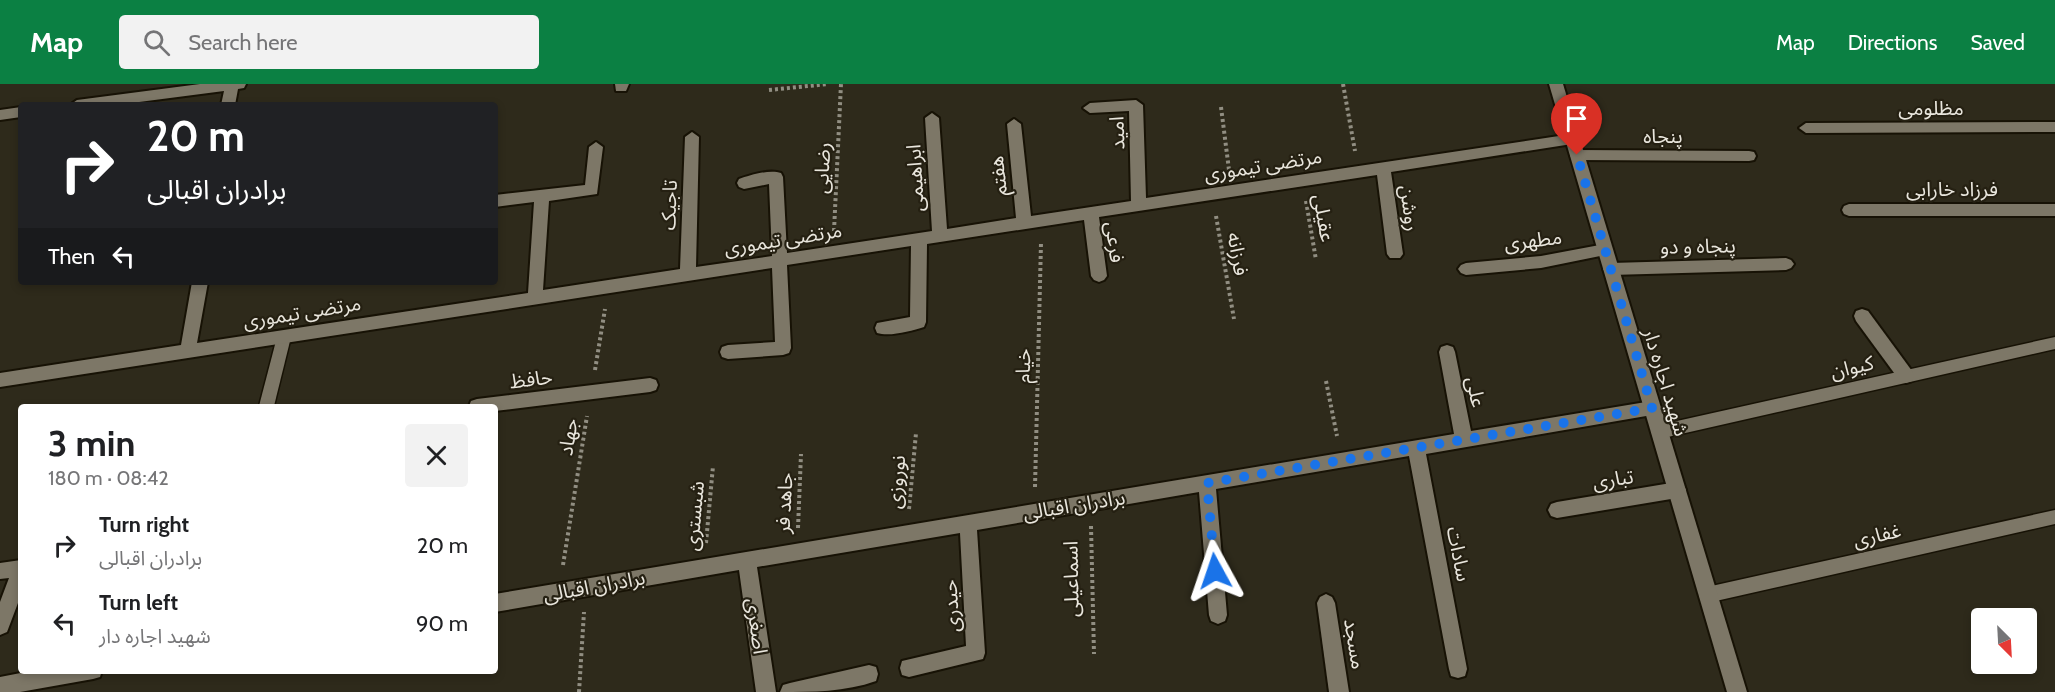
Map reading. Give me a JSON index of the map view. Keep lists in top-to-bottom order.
{
  "streets": {
    "street": [
      "مظلومی",
      "امید",
      "پنجاه",
      "مرتضی تیموری",
      "هفتم",
      "ابراهیمی",
      "فرزاد خارابی",
      "تاجیک",
      "روشن",
      "مطهری",
      "فرعی",
      "پنجاه و دو",
      "حافظ",
      "شهید اجاره دار",
      "علی",
      "تباری",
      "برادران اقبالی",
      "سادات",
      "حیدری",
      "اصغری",
      "مسجد"
    ],
    "lane": ["کیوان", "غفاری"],
    "path": [
      "رضایی",
      "عقیلی",
      "فرزانه",
      "خیام",
      "جهاد",
      "نوروزی",
      "جاهد فر",
      "شبستری",
      "اسماعیلی"
    ]
  },
  "crossings": [
    ["امید", "مرتضی تیموری"],
    ["پنجاه", "مرتضی تیموری"],
    ["پنجاه", "شهید اجاره دار"],
    ["مرتضی تیموری", "رضایی"],
    ["مرتضی تیموری", "هفتم"],
    ["مرتضی تیموری", "ابراهیمی"],
    ["مرتضی تیموری", "تاجیک"],
    ["مرتضی تیموری", "روشن"],
    ["مرتضی تیموری", "عقیلی"],
    ["مرتضی تیموری", "فرعی"],
    ["مرتضی تیموری", "فرزانه"],
    ["مرتضی تیموری", "خیام"],
    ["مرتضی تیموری", "شهید اجاره دار"],
    ["مرتضی تیموری", "جهاد"],
    ["مطهری", "شهید اجاره دار"],
    ["پنجاه و دو", "شهید اجاره دار"],
    ["خیام", "برادران اقبالی"],
    ["کیوان", "شهید اجاره دار"],
    ["حافظ", "جهاد"],
    ["شهید اجاره دار", "تباری"],
    ["شهید اجاره دار", "برادران اقبالی"],
    ["شهید اجاره دار", "غفاری"],
    ["علی", "برادران اقبالی"],
    ["جهاد", "برادران اقبالی"],
    ["نوروزی", "برادران اقبالی"],
    ["جاهد فر", "برادران اقبالی"],
    ["برادران اقبالی", "شبستری"],
    ["برادران اقبالی", "سادات"],
    ["برادران اقبالی", "اسماعیلی"],
    ["برادران اقبالی", "حیدری"],
    ["برادران اقبالی", "اصغری"]
  ],
  "north": "bottom right",
  "page": {
    "header": "Map",
    "search": "Search here",
    "nav": ["Map", "Directions", "Saved"],
    "turn": ["20 m", "برادران اقبالی"],
    "then": "Then",
    "heading": ["3 min", "180 m · 08:42"],
    "list": [
      {
        "name": "Turn right",
        "note": "برادران اقبالی",
        "value": "20 m"
      },
      {
        "name": "Turn left",
        "note": "شهید اجاره دار",
        "value": "90 m"
      }
    ]
  }
}
